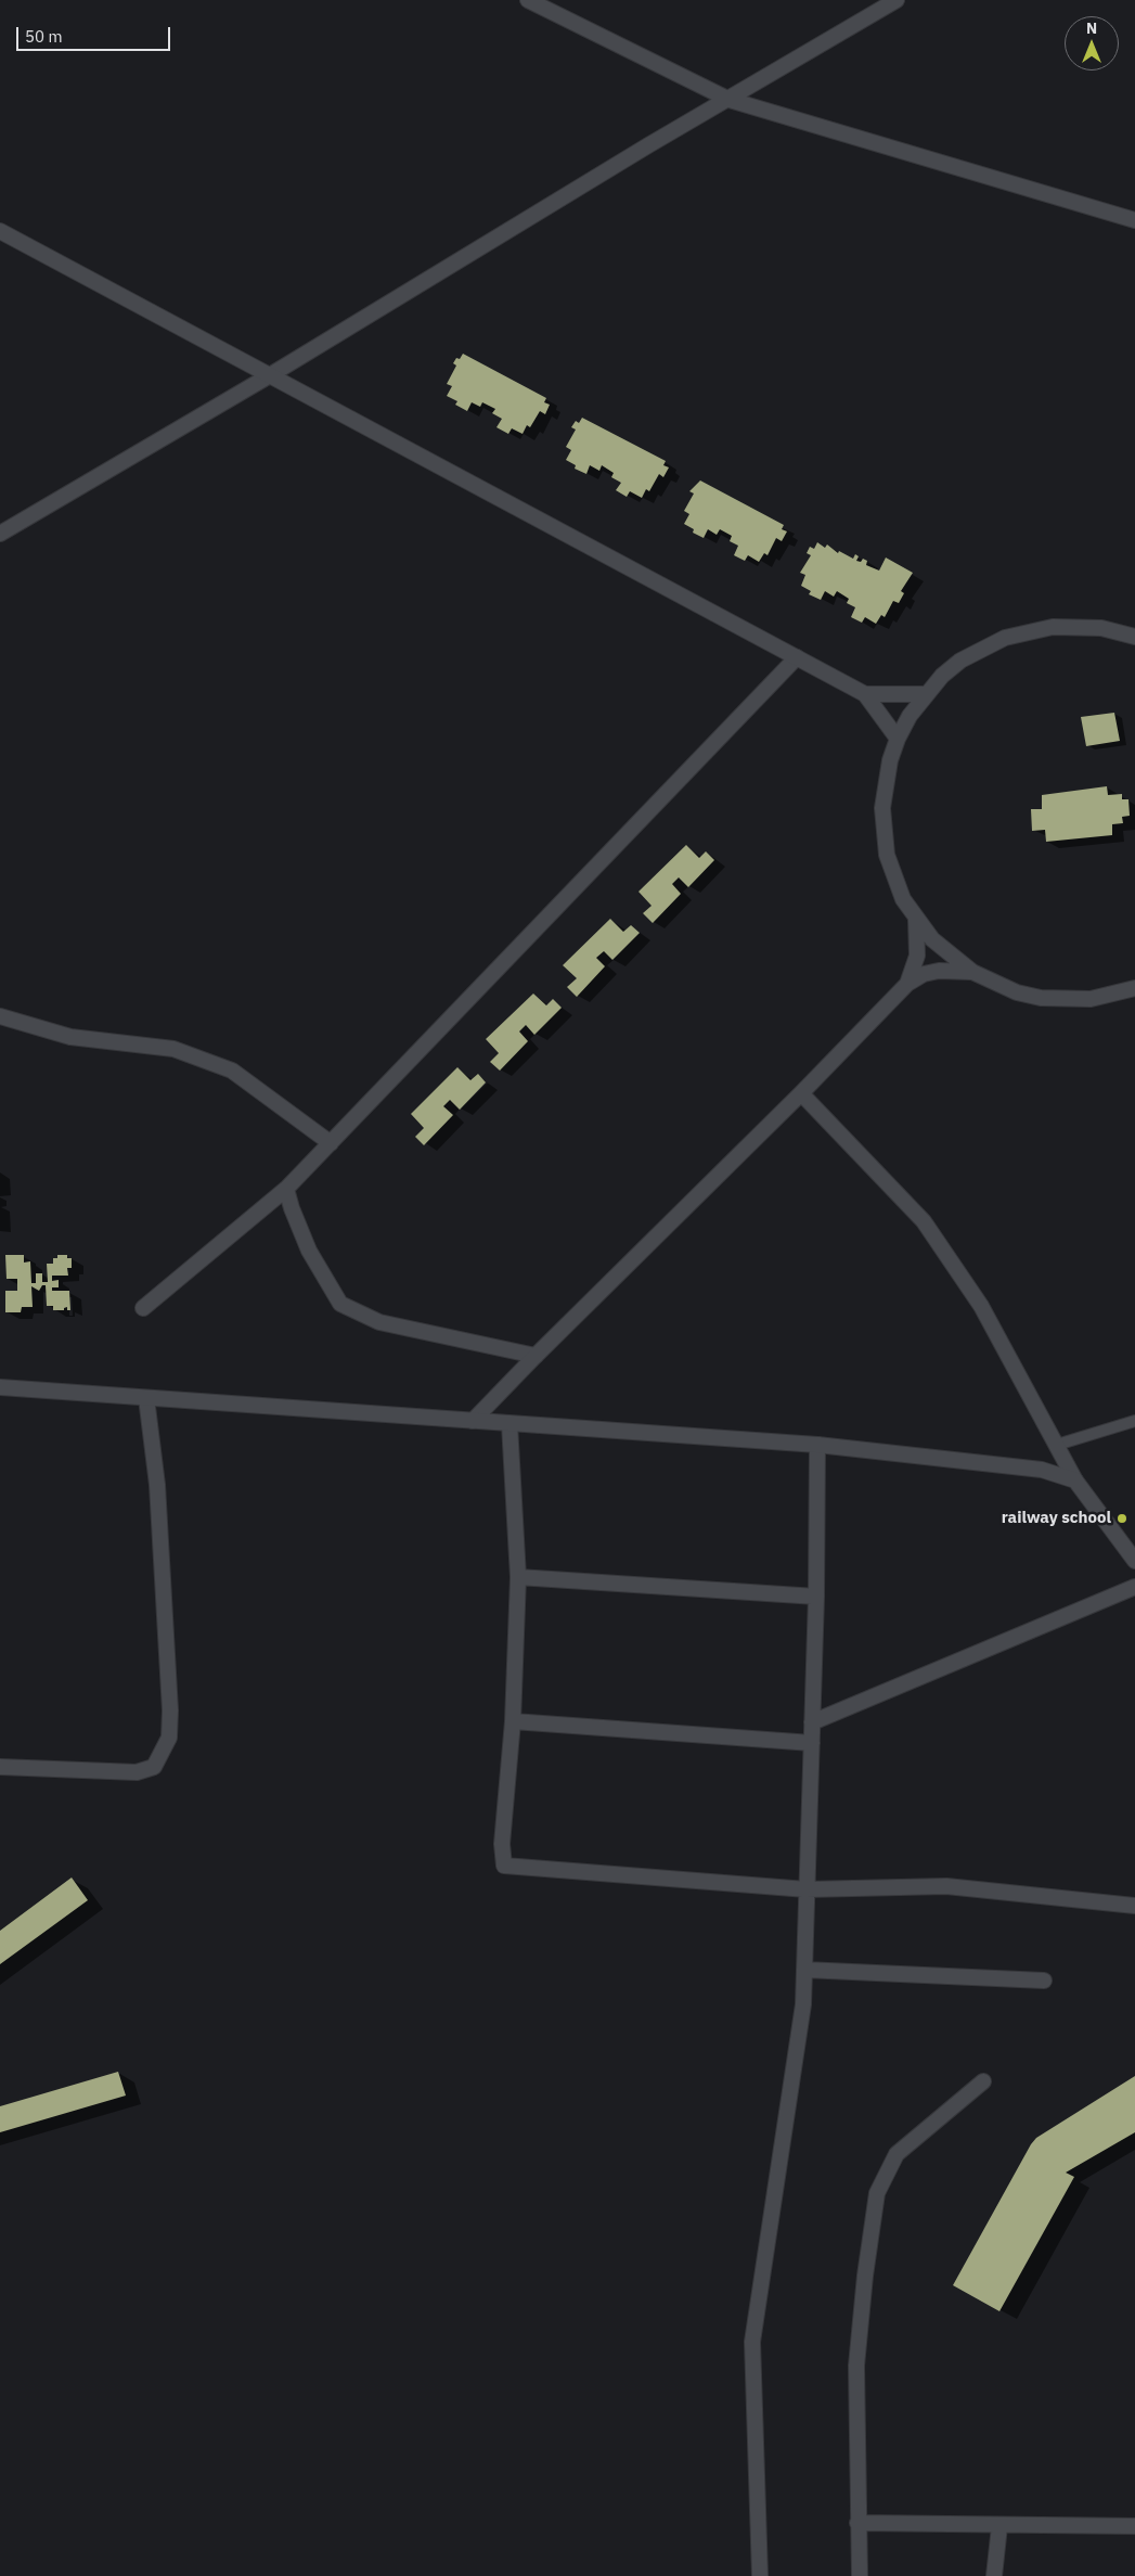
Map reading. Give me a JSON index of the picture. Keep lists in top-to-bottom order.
{
  "places": ["railway school"],
  "scale_bar": "50 m",
  "north": "top"
}
